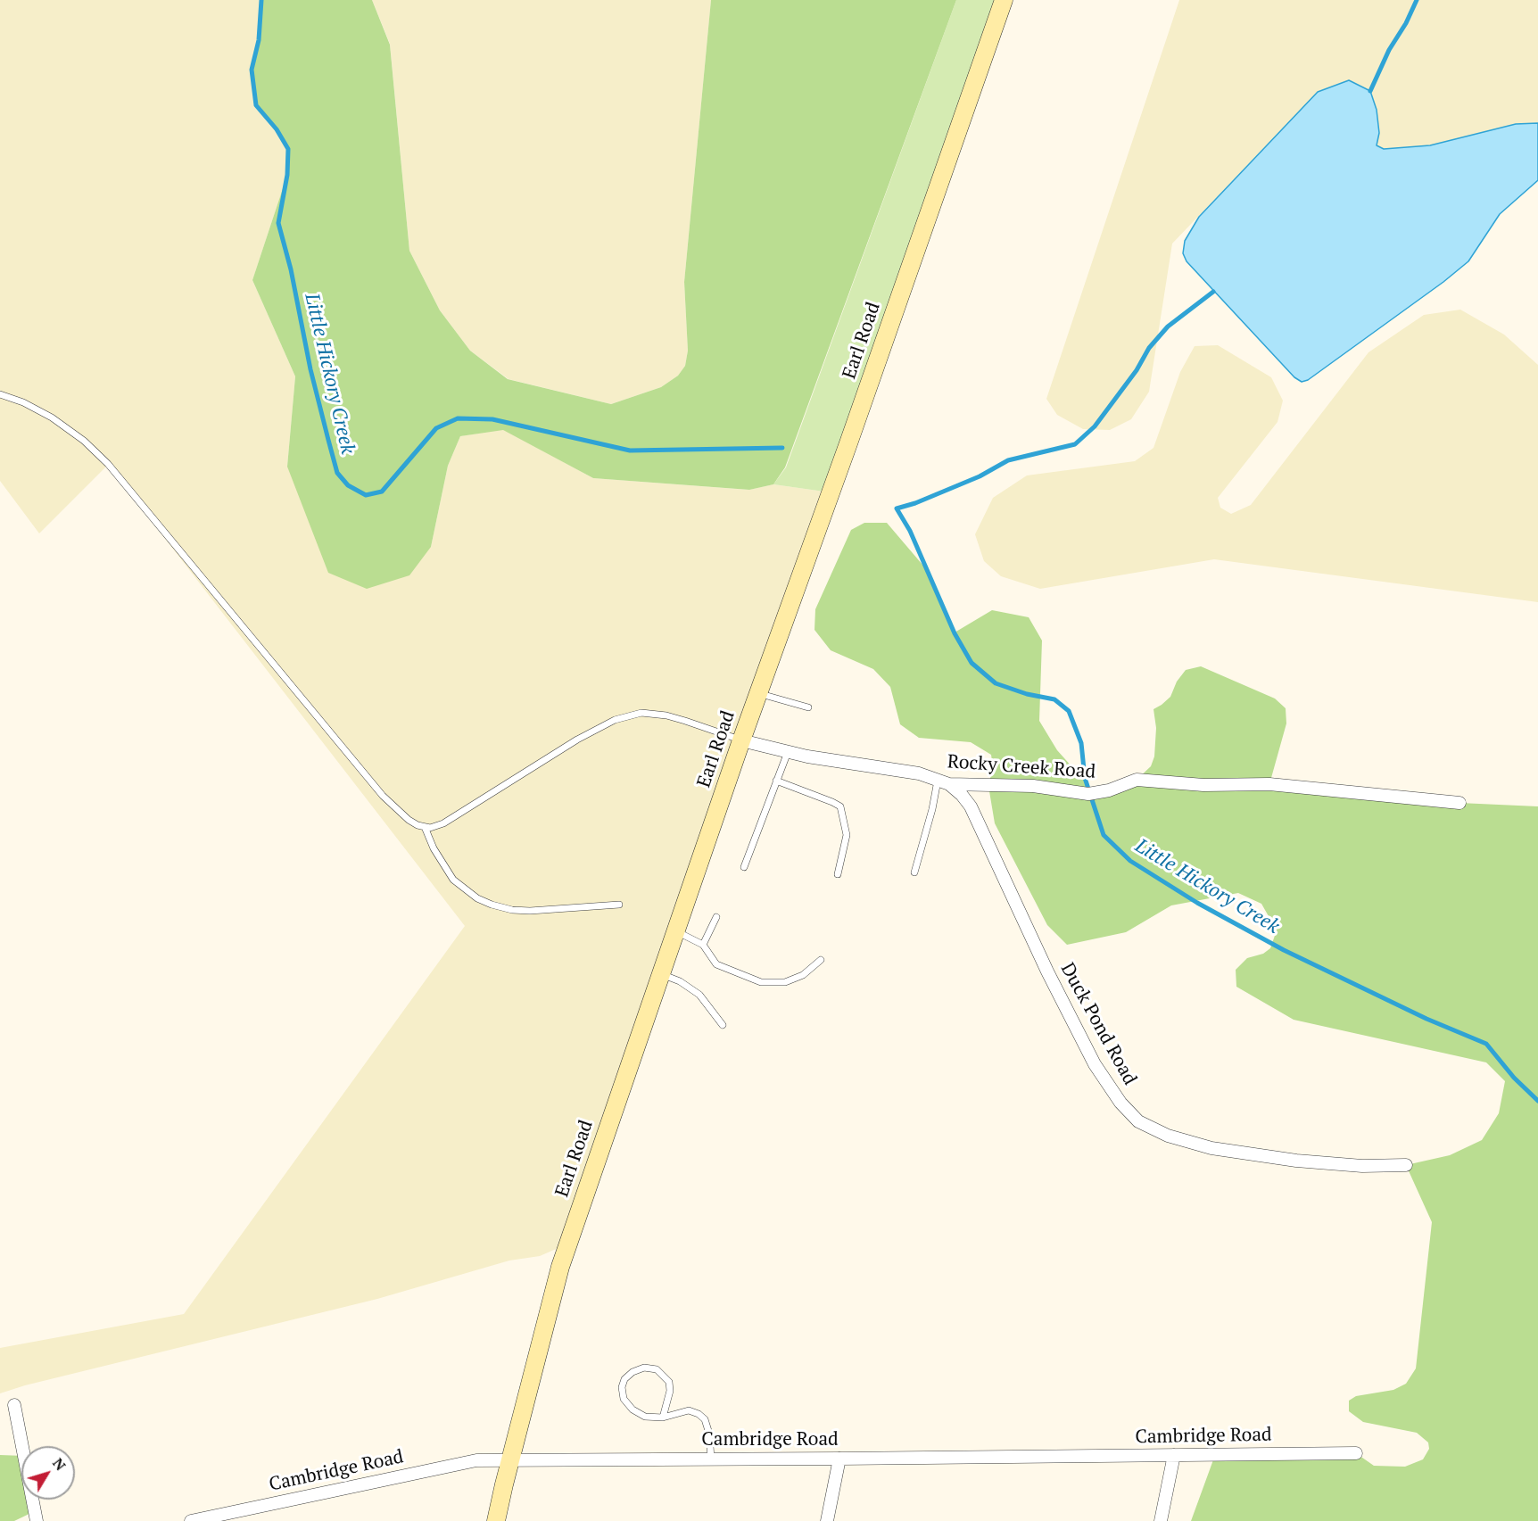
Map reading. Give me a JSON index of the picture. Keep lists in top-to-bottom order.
{
  "streets": {
    "main road": ["Earl Road"],
    "street": ["Rocky Creek Road", "Duck Pond Road", "Cambridge Road"]
  },
  "crossings": [
    ["Earl Road", "Rocky Creek Road"],
    ["Earl Road", "Cambridge Road"],
    ["Rocky Creek Road", "Duck Pond Road"]
  ],
  "water": ["Little Hickory Creek"],
  "north": "top right"
}
